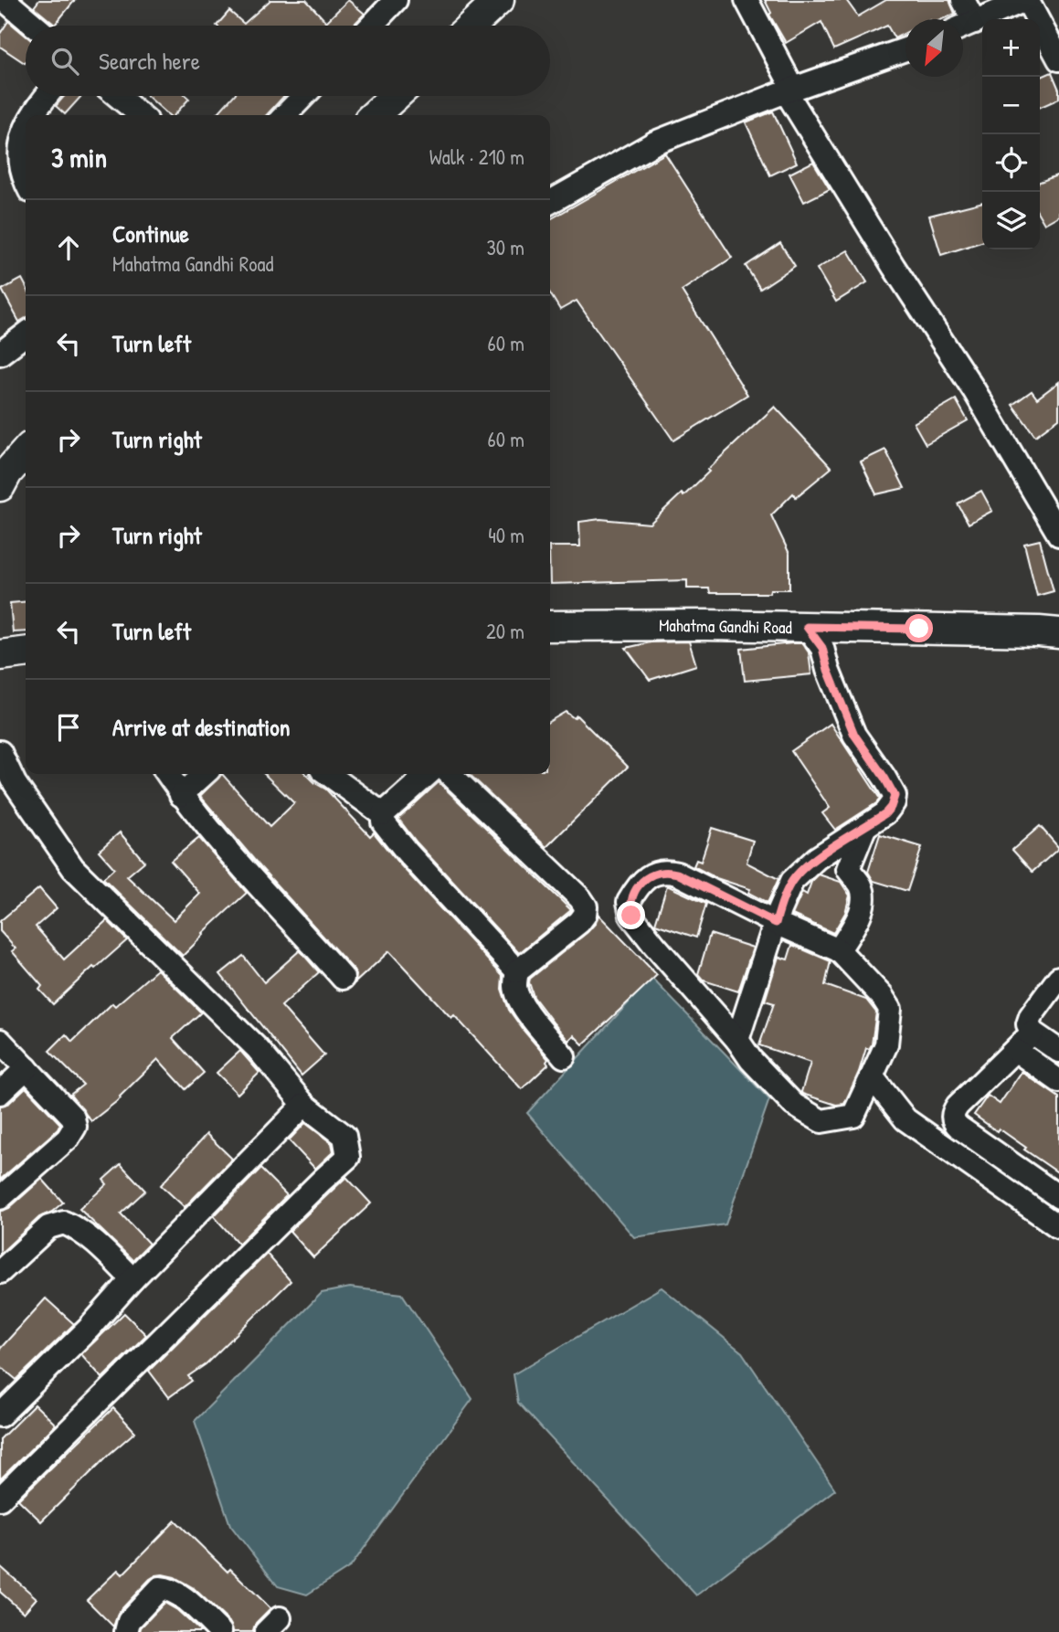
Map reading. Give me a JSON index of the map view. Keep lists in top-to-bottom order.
{
  "streets": {
    "main road": ["Mahatma Gandhi Road"]
  },
  "north": "bottom left",
  "page": {
    "map_buttons": ["+", "−"],
    "search": "Search here",
    "heading": ["3 min", "Walk · 210 m"],
    "list": [
      ["Continue", "Mahatma Gandhi Road", "30 m"],
      ["Turn left", "60 m"],
      ["Turn right", "60 m"],
      ["Turn right", "40 m"],
      ["Turn left", "20 m"],
      "Arrive at destination"
    ]
  }
}
